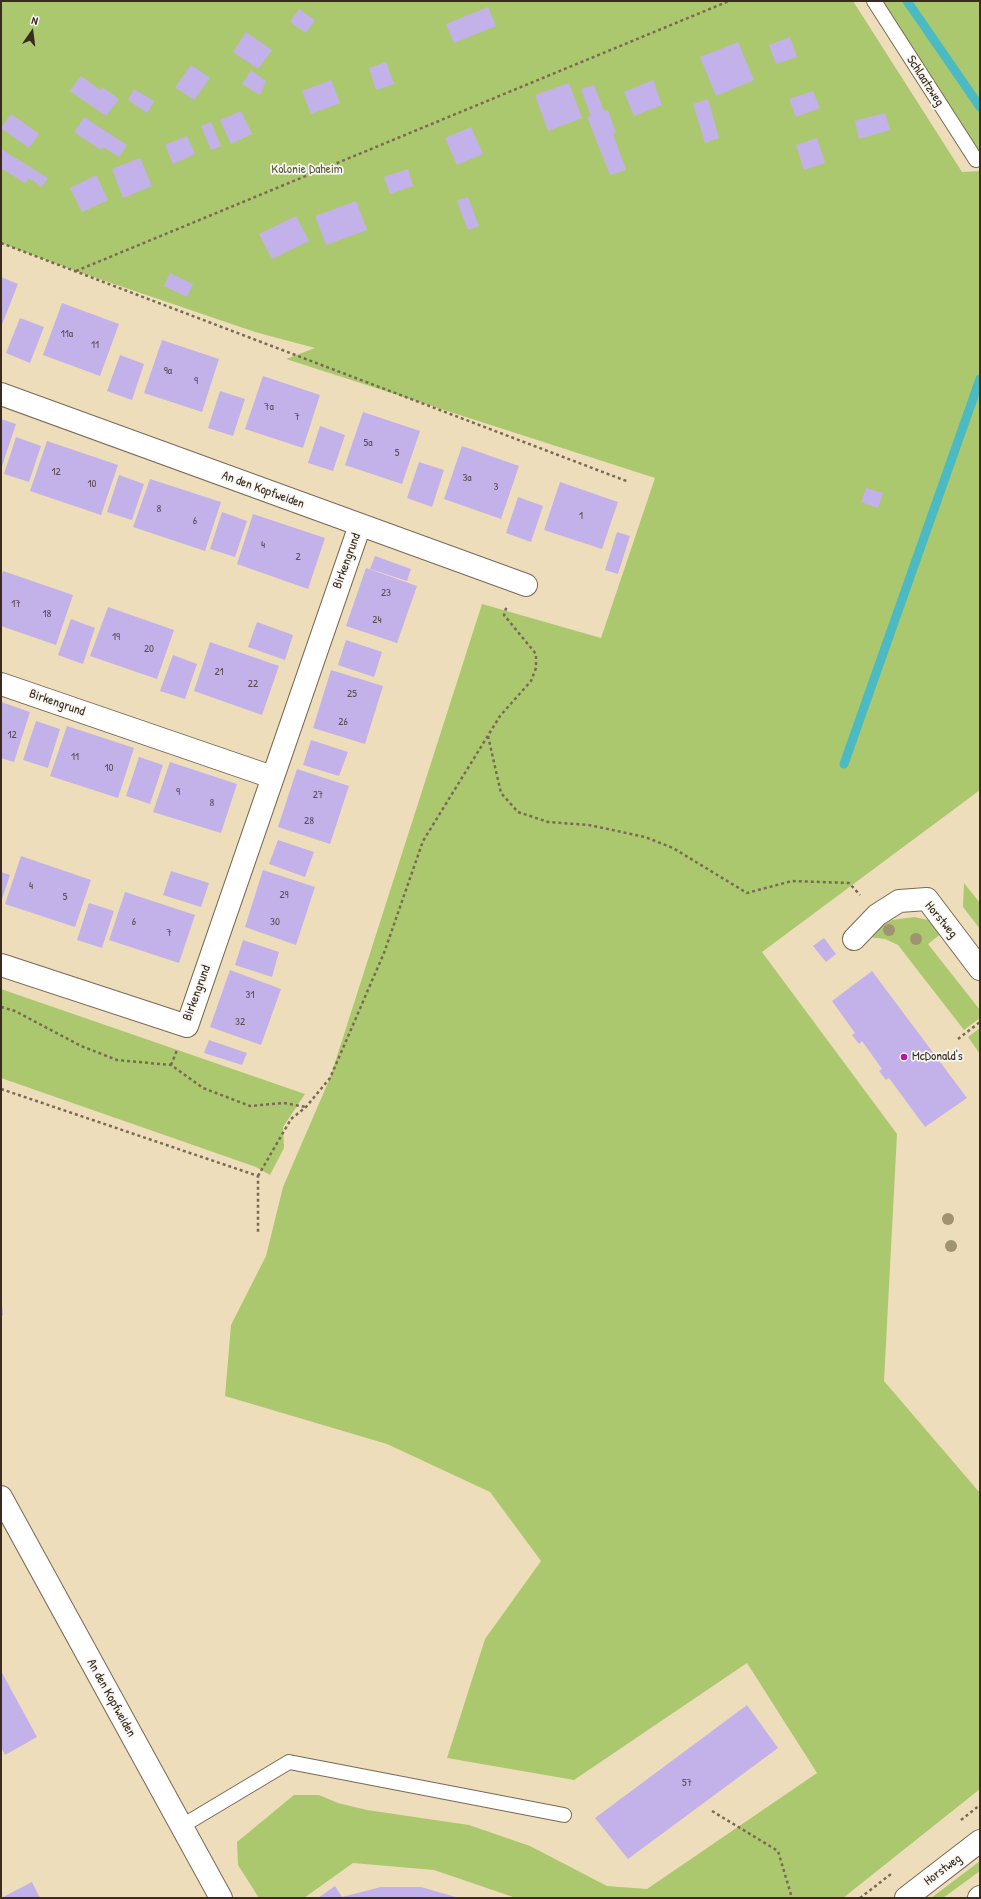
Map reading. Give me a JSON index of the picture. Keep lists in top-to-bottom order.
{
  "streets": {
    "street": ["An den Kopfweiden", "Birkengrund", "Horstweg"],
    "lane": ["Schlaatzweg"]
  },
  "crossings": [
    ["An den Kopfweiden", "Birkengrund"]
  ],
  "parks": ["Kolonie Daheim"],
  "places": ["McDonald's"],
  "house_numbers": [
    "11a",
    "11",
    "9a",
    "9",
    "7a",
    "7",
    "5a",
    "5",
    "12",
    "3a",
    "10",
    "3",
    "8",
    "1",
    "6",
    "4",
    "2",
    "23",
    "17",
    "18",
    "24",
    "19",
    "20",
    "21",
    "22",
    "25",
    "26",
    "12",
    "11",
    "10",
    "9",
    "27",
    "8",
    "28",
    "4",
    "29",
    "5",
    "6",
    "30",
    "7",
    "31",
    "32",
    "57"
  ],
  "north": "top"
}
